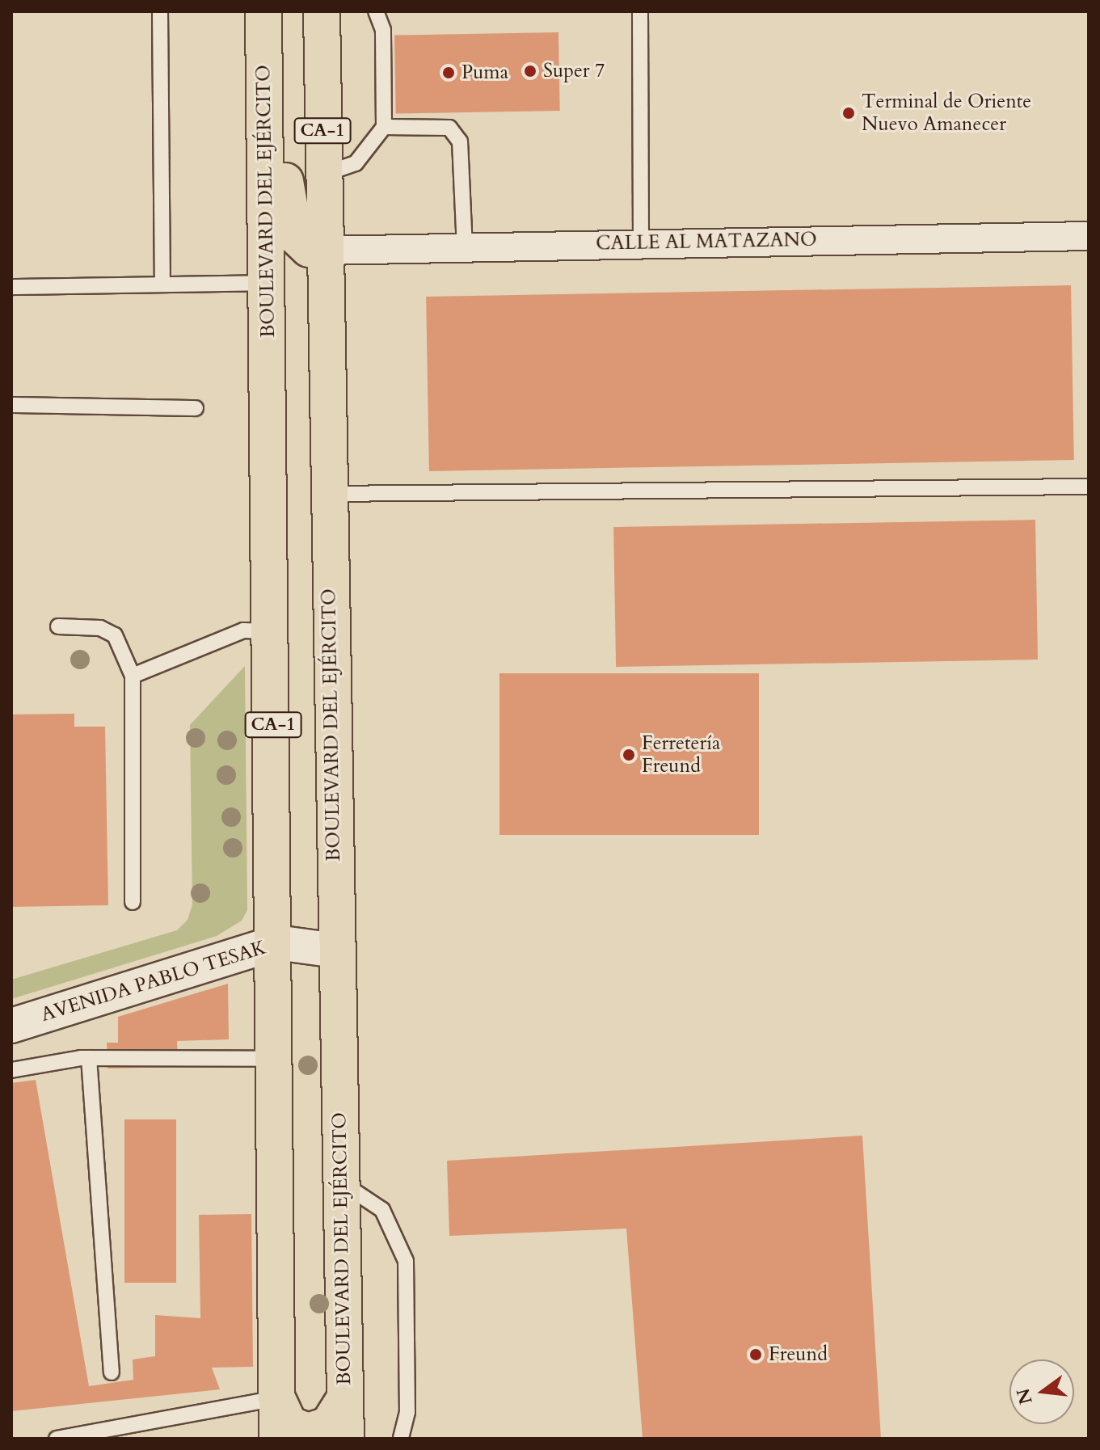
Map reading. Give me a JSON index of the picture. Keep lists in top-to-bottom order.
{
  "streets": {
    "highway": ["CA-1", "BOULEVARD DEL EJÉRCITO"],
    "street": ["CALLE AL MATAZANO", "AVENIDA PABLO TESAK"]
  },
  "crossings": [
    ["BOULEVARD DEL EJÉRCITO", "CALLE AL MATAZANO"],
    ["BOULEVARD DEL EJÉRCITO", "AVENIDA PABLO TESAK"]
  ],
  "places": [
    "Super 7",
    "Puma",
    "Terminal de Oriente Nuevo Amanecer",
    "Ferretería Freund",
    "Freund"
  ],
  "north": "left"
}
